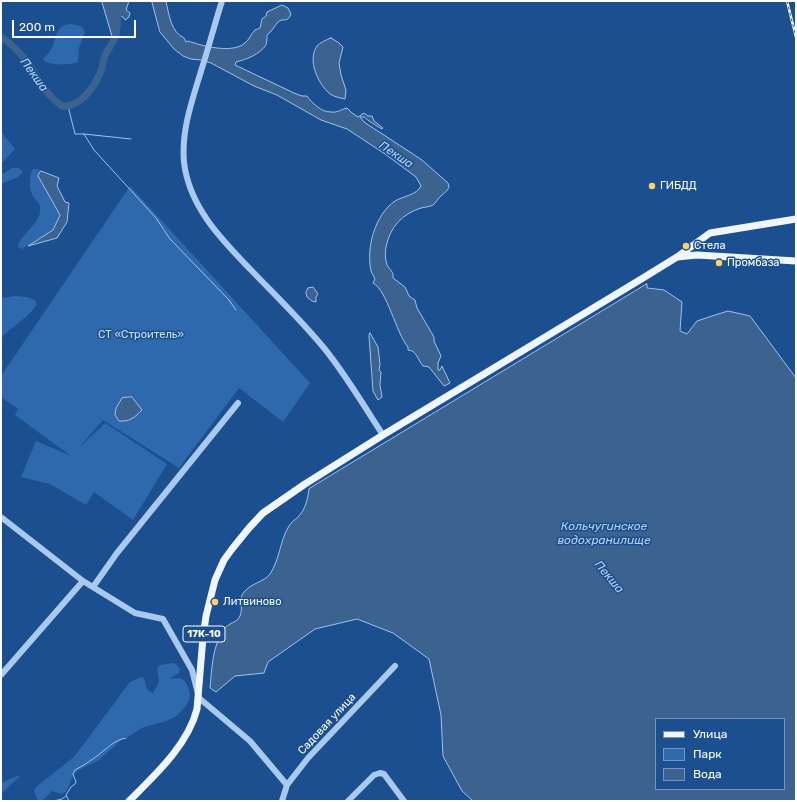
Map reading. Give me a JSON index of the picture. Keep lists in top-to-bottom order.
{
  "streets": {
    "main road": ["17К-10"],
    "street": ["Садовая улица"]
  },
  "water": ["Пекша", "Кольчугинское водохранилище"],
  "parks": ["СТ «Строитель»"],
  "places": [
    "ГИБДД",
    "Стела",
    "Промбаза",
    "Литвиново"
  ],
  "legend": ["Улица", "Парк", "Вода"],
  "scale_bar": "200 m"
}
